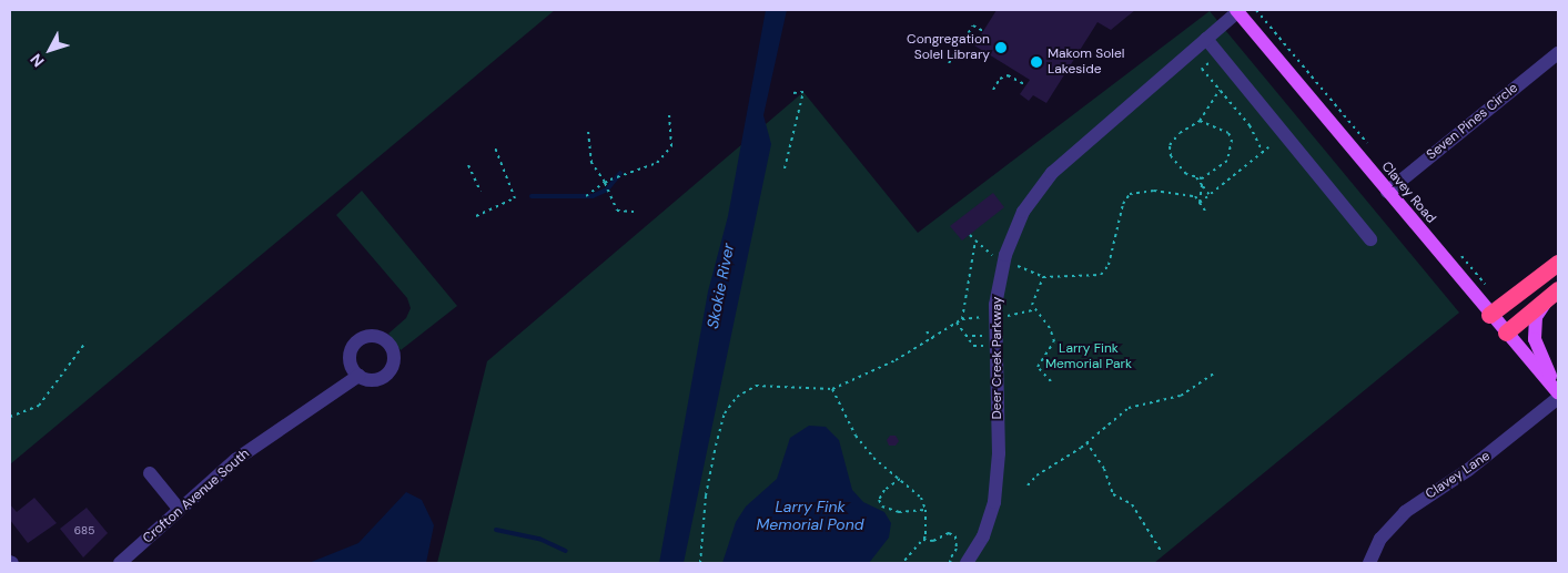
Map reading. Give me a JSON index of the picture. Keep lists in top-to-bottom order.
{
  "streets": {
    "main road": ["Clavey Road"],
    "street": [
      "Seven Pines Circle",
      "Deer Creek Parkway",
      "Clavey Lane",
      "Crofton Avenue South"
    ]
  },
  "crossings": [
    ["Seven Pines Circle", "Clavey Road"],
    ["Clavey Road", "Deer Creek Parkway"],
    ["Clavey Road", "Clavey Lane"]
  ],
  "water": ["Skokie River", "Larry Fink Memorial Pond"],
  "parks": ["Larry Fink Memorial Park"],
  "places": ["Congregation Solel Library", "Makom Solel Lakeside"],
  "house_numbers": ["685"],
  "north": "bottom left"
}
